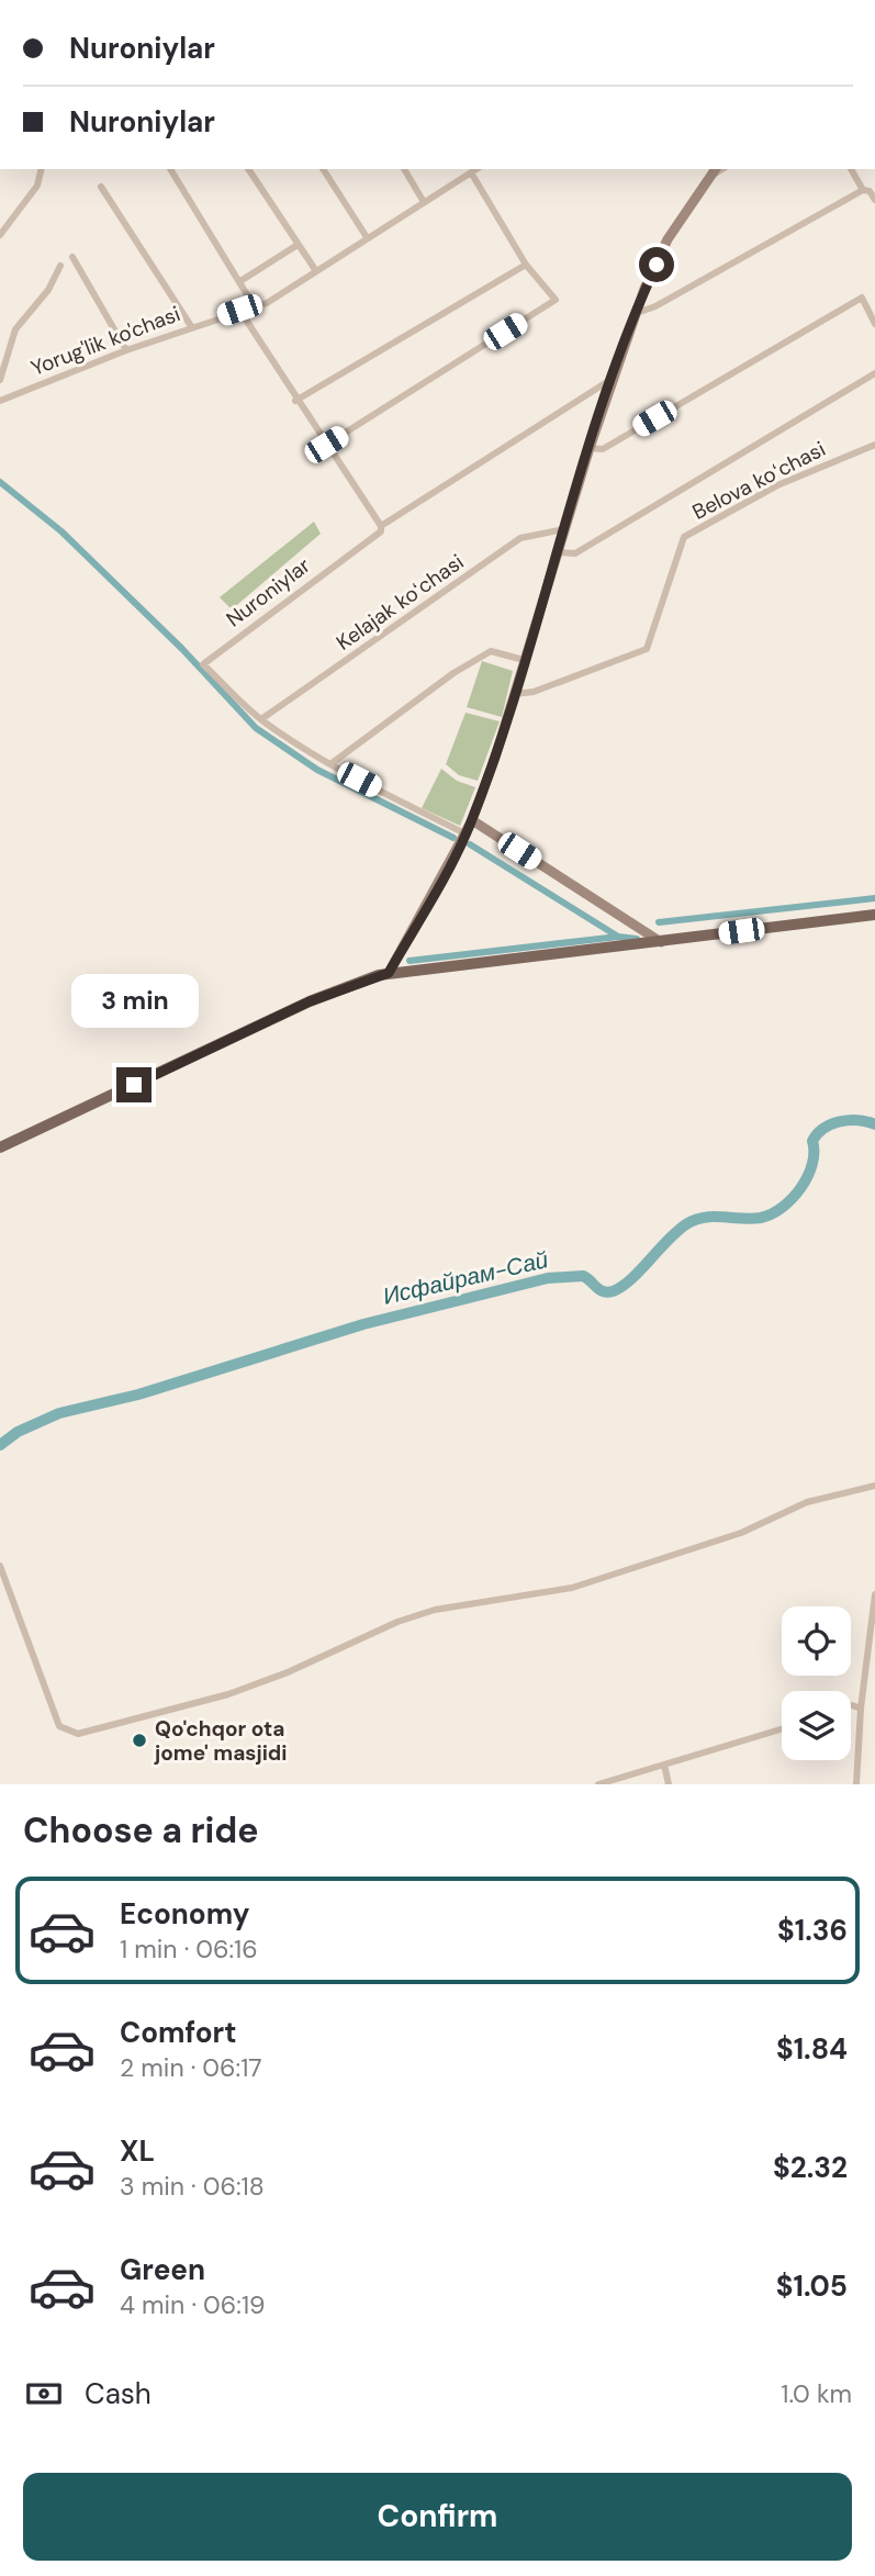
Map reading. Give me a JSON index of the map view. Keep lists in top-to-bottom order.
{
  "streets": {
    "street": [
      "Yorug'lik ko'chasi",
      "Belova koʻchasi",
      "Nuroniylar",
      "Kelajak koʻchasi"
    ]
  },
  "crossings": [
    ["Nuroniylar", "Kelajak koʻchasi"]
  ],
  "water": ["Исфайрам-Сай"],
  "places": ["Qo'chqor ota jome' masjidi"],
  "page": {
    "banner": ["Nuroniylar", "Nuroniylar"],
    "bubble": "3 min",
    "heading": "Choose a ride",
    "list": [
      {
        "name": "Economy",
        "note": "1 min · 06:16",
        "value": "$1.36"
      },
      {
        "name": "Comfort",
        "note": "2 min · 06:17",
        "value": "$1.84"
      },
      {
        "name": "XL",
        "note": "3 min · 06:18",
        "value": "$2.32"
      },
      {
        "name": "Green",
        "note": "4 min · 06:19",
        "value": "$1.05"
      }
    ],
    "pay": ["Cash", "1.0 km"],
    "buttons": "Confirm"
  }
}
